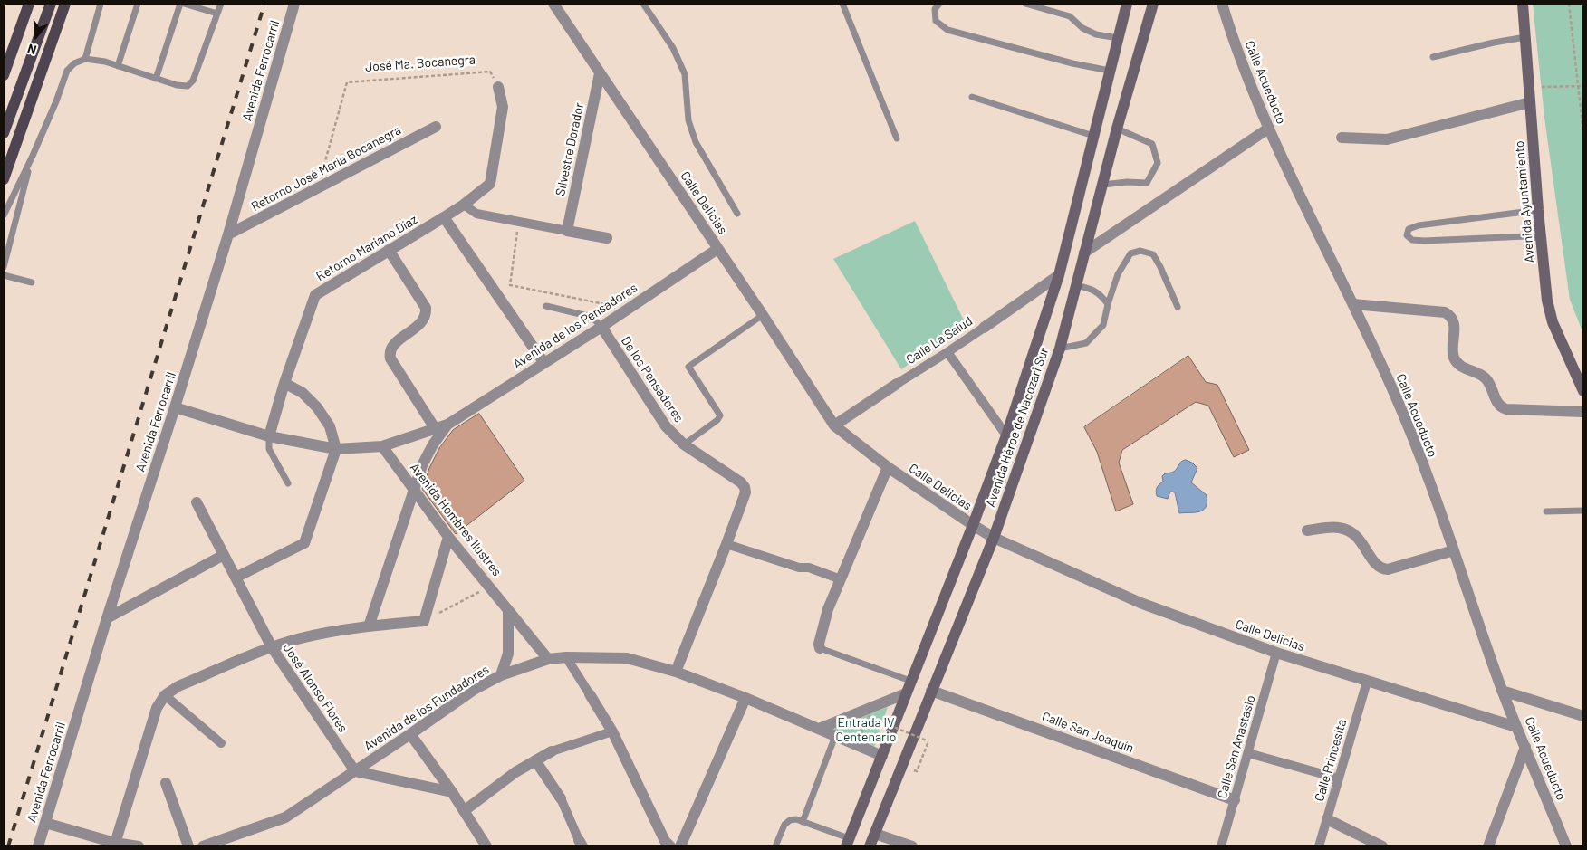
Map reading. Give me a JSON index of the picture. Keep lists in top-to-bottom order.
{
  "streets": {
    "main road": ["Avenida Ayuntamiento", "Avenida Héroe de Nacozari Sur"],
    "street": [
      "Avenida Ferrocarril",
      "Calle Acueducto",
      "Silvestre Dorador",
      "Retorno José María Bocanegra",
      "Calle Delicias",
      "Retorno Mariano Díaz",
      "Avenida de los Pensadores",
      "Calle La Salud",
      "De los Pensadores",
      "Avenida Hombres Ilustres",
      "José Alonso Flores",
      "Avenida de los Fundadores",
      "Calle San Joaquín",
      "Calle San Anastasio",
      "Calle Princesita"
    ],
    "path": ["José Ma. Bocanegra"]
  },
  "crossings": [
    ["José Ma. Bocanegra", "Retorno José María Bocanegra"],
    ["José Ma. Bocanegra", "Retorno Mariano Díaz"],
    ["Avenida Ferrocarril", "Retorno José María Bocanegra"],
    ["Avenida Ferrocarril", "Avenida de los Pensadores"],
    ["Calle Acueducto", "Calle Delicias"],
    ["Silvestre Dorador", "Calle Delicias"],
    ["Calle Delicias", "Avenida de los Pensadores"],
    ["Calle Delicias", "Calle La Salud"],
    ["Calle Delicias", "Avenida Héroe de Nacozari Sur"],
    ["Calle Delicias", "Calle San Anastasio"],
    ["Calle Delicias", "Calle Princesita"],
    ["Retorno Mariano Díaz", "Avenida de los Pensadores"],
    ["Avenida de los Pensadores", "De los Pensadores"],
    ["Avenida de los Pensadores", "Avenida Hombres Ilustres"],
    ["Calle La Salud", "Avenida Héroe de Nacozari Sur"],
    ["Avenida Héroe de Nacozari Sur", "Avenida de los Fundadores"],
    ["Avenida Héroe de Nacozari Sur", "Calle San Joaquín"],
    ["Avenida Hombres Ilustres", "Avenida de los Fundadores"],
    ["José Alonso Flores", "Avenida de los Fundadores"],
    ["Calle San Joaquín", "Calle San Anastasio"]
  ],
  "parks": ["Entrada IV Centenario"],
  "north": "bottom"
}
